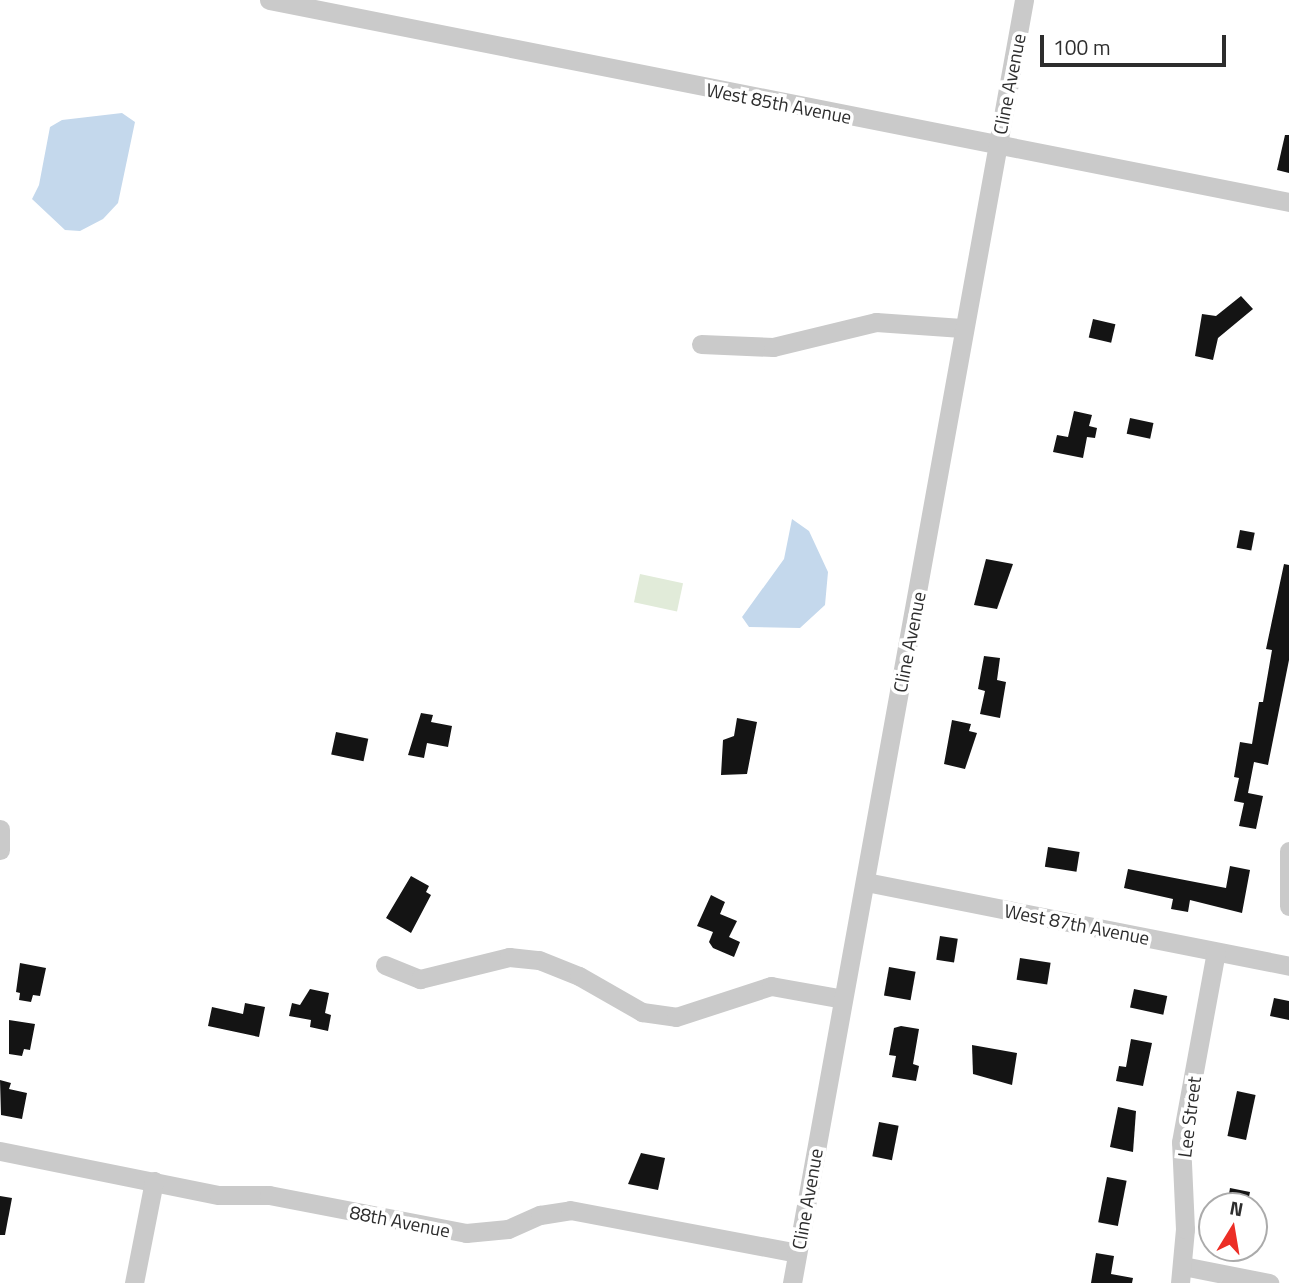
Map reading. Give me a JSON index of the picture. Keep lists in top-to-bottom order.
{
  "streets": {
    "street": [
      "Cline Avenue",
      "West 85th Avenue",
      "West 87th Avenue",
      "Lee Street",
      "88th Avenue"
    ]
  },
  "crossings": [
    ["Cline Avenue", "West 85th Avenue"],
    ["Cline Avenue", "West 87th Avenue"],
    ["Cline Avenue", "88th Avenue"],
    ["West 87th Avenue", "Lee Street"]
  ],
  "scale_bar": "100 m",
  "north": "top"
}
